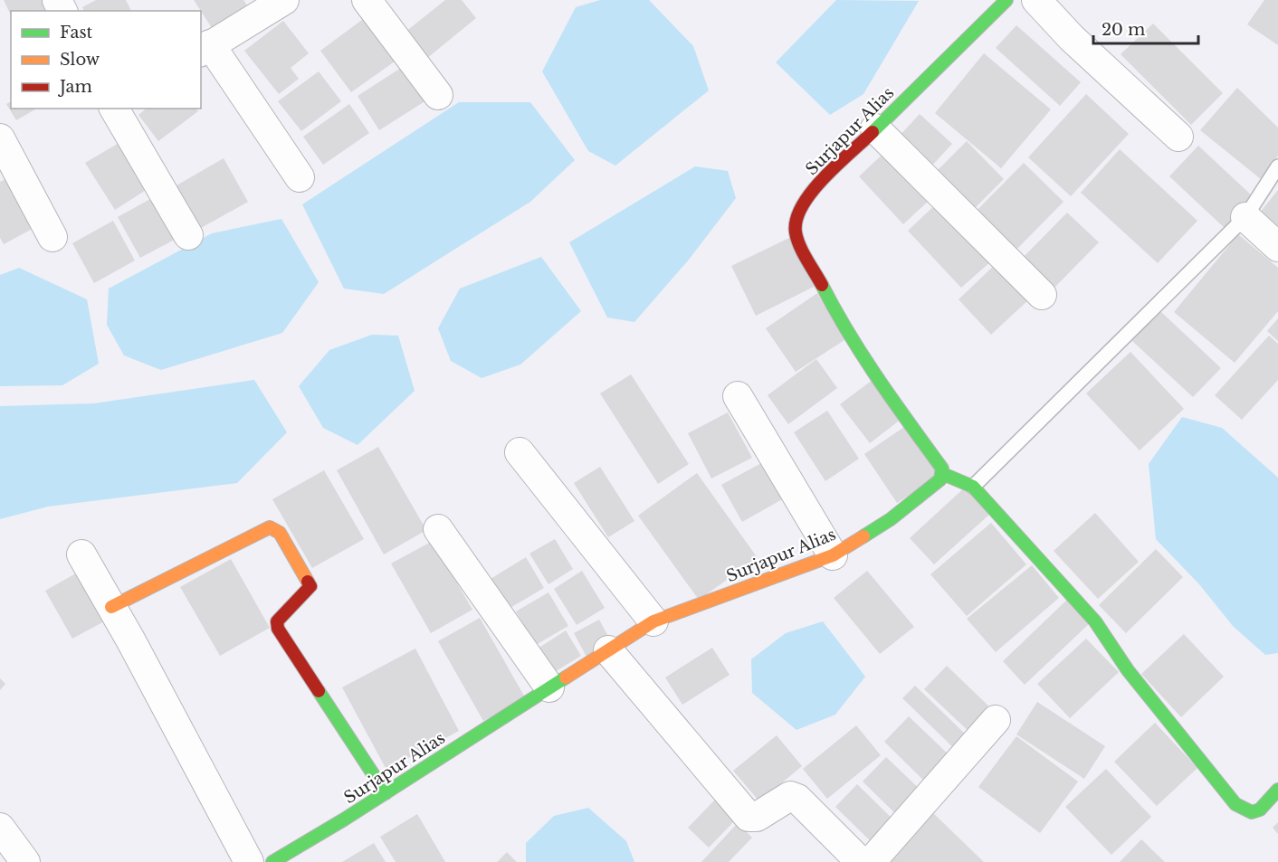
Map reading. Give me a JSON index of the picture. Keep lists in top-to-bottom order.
{
  "streets": {
    "street": ["Surjapur Alias"]
  },
  "legend": ["Fast", "Slow", "Jam"],
  "scale_bar": "20 m"
}
